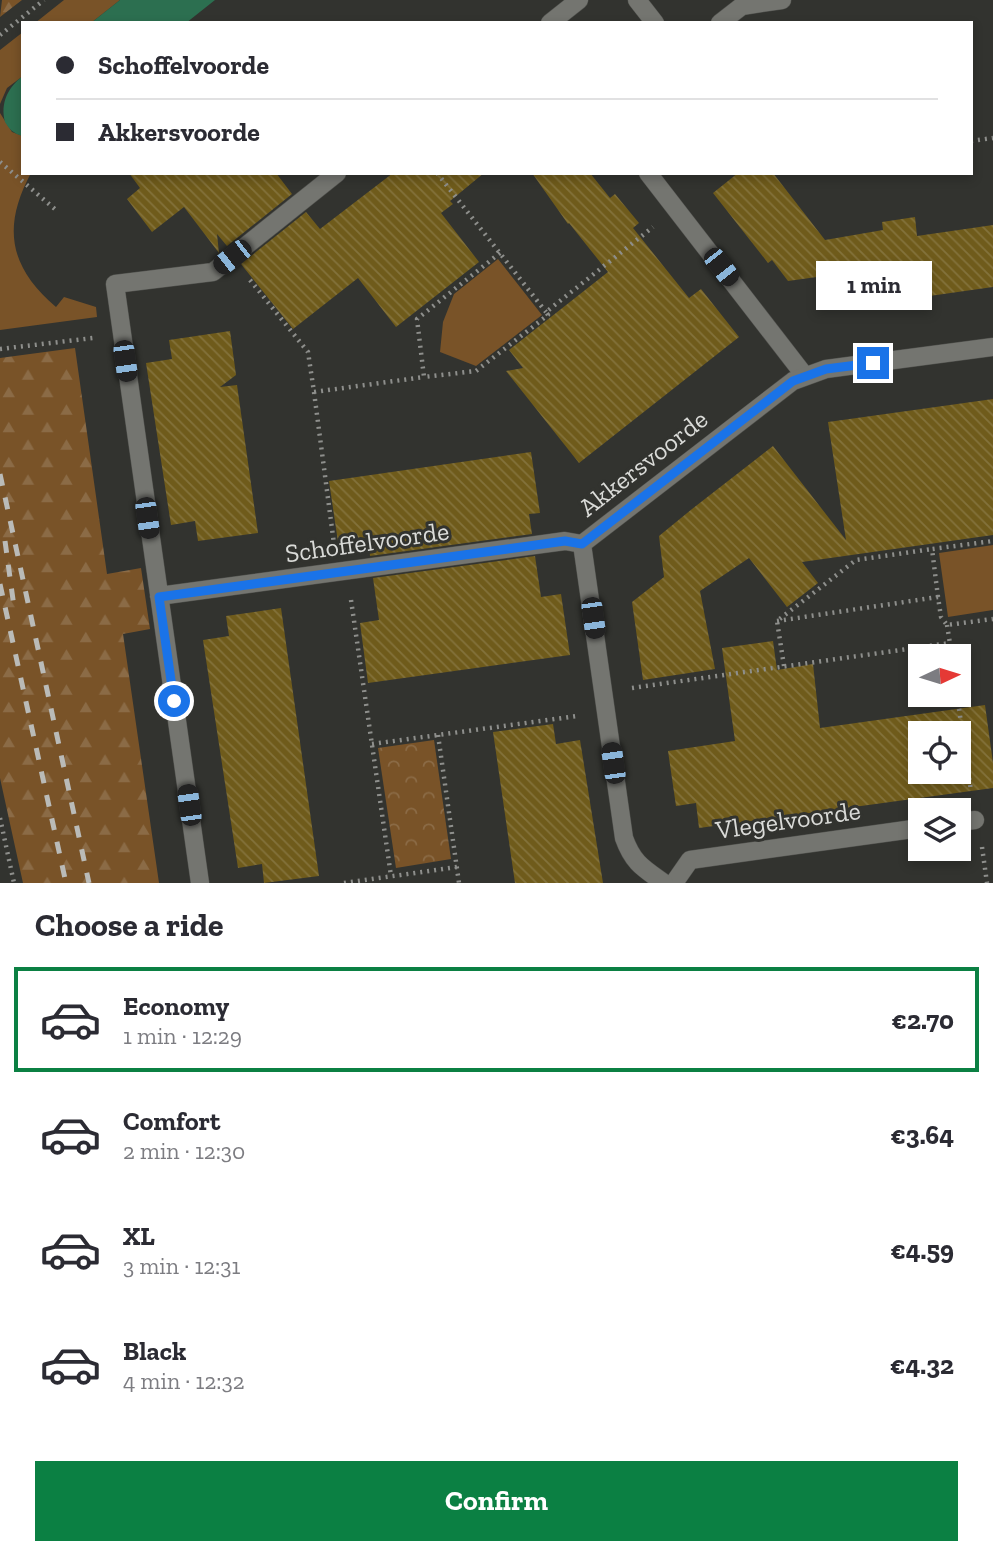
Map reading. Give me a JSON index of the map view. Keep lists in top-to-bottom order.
{
  "streets": {
    "street": ["Akkersvoorde", "Schoffelvoorde", "Vlegelvoorde"]
  },
  "crossings": [
    ["Akkersvoorde", "Schoffelvoorde"]
  ],
  "north": "right",
  "page": {
    "banner": ["Schoffelvoorde", "Akkersvoorde"],
    "bubble": "1 min",
    "heading": "Choose a ride",
    "list": [
      {
        "name": "Economy",
        "note": "1 min · 12:29",
        "value": "€2.70"
      },
      {
        "name": "Comfort",
        "note": "2 min · 12:30",
        "value": "€3.64"
      },
      {
        "name": "XL",
        "note": "3 min · 12:31",
        "value": "€4.59"
      },
      {
        "name": "Black",
        "note": "4 min · 12:32",
        "value": "€4.32"
      }
    ],
    "buttons": "Confirm"
  }
}
